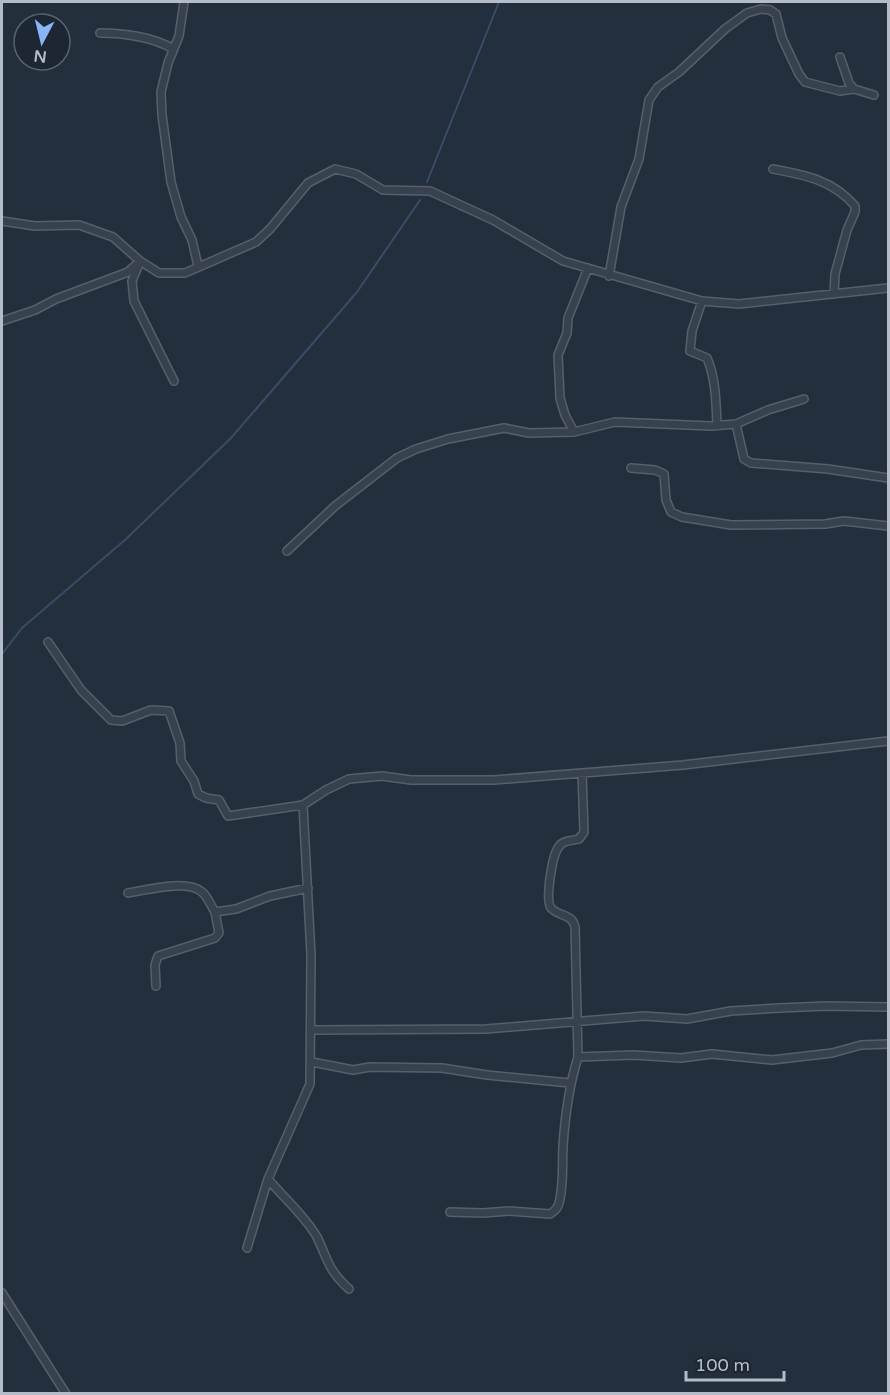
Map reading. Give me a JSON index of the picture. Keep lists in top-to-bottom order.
{
  "scale_bar": "100 m",
  "north": "bottom"
}
